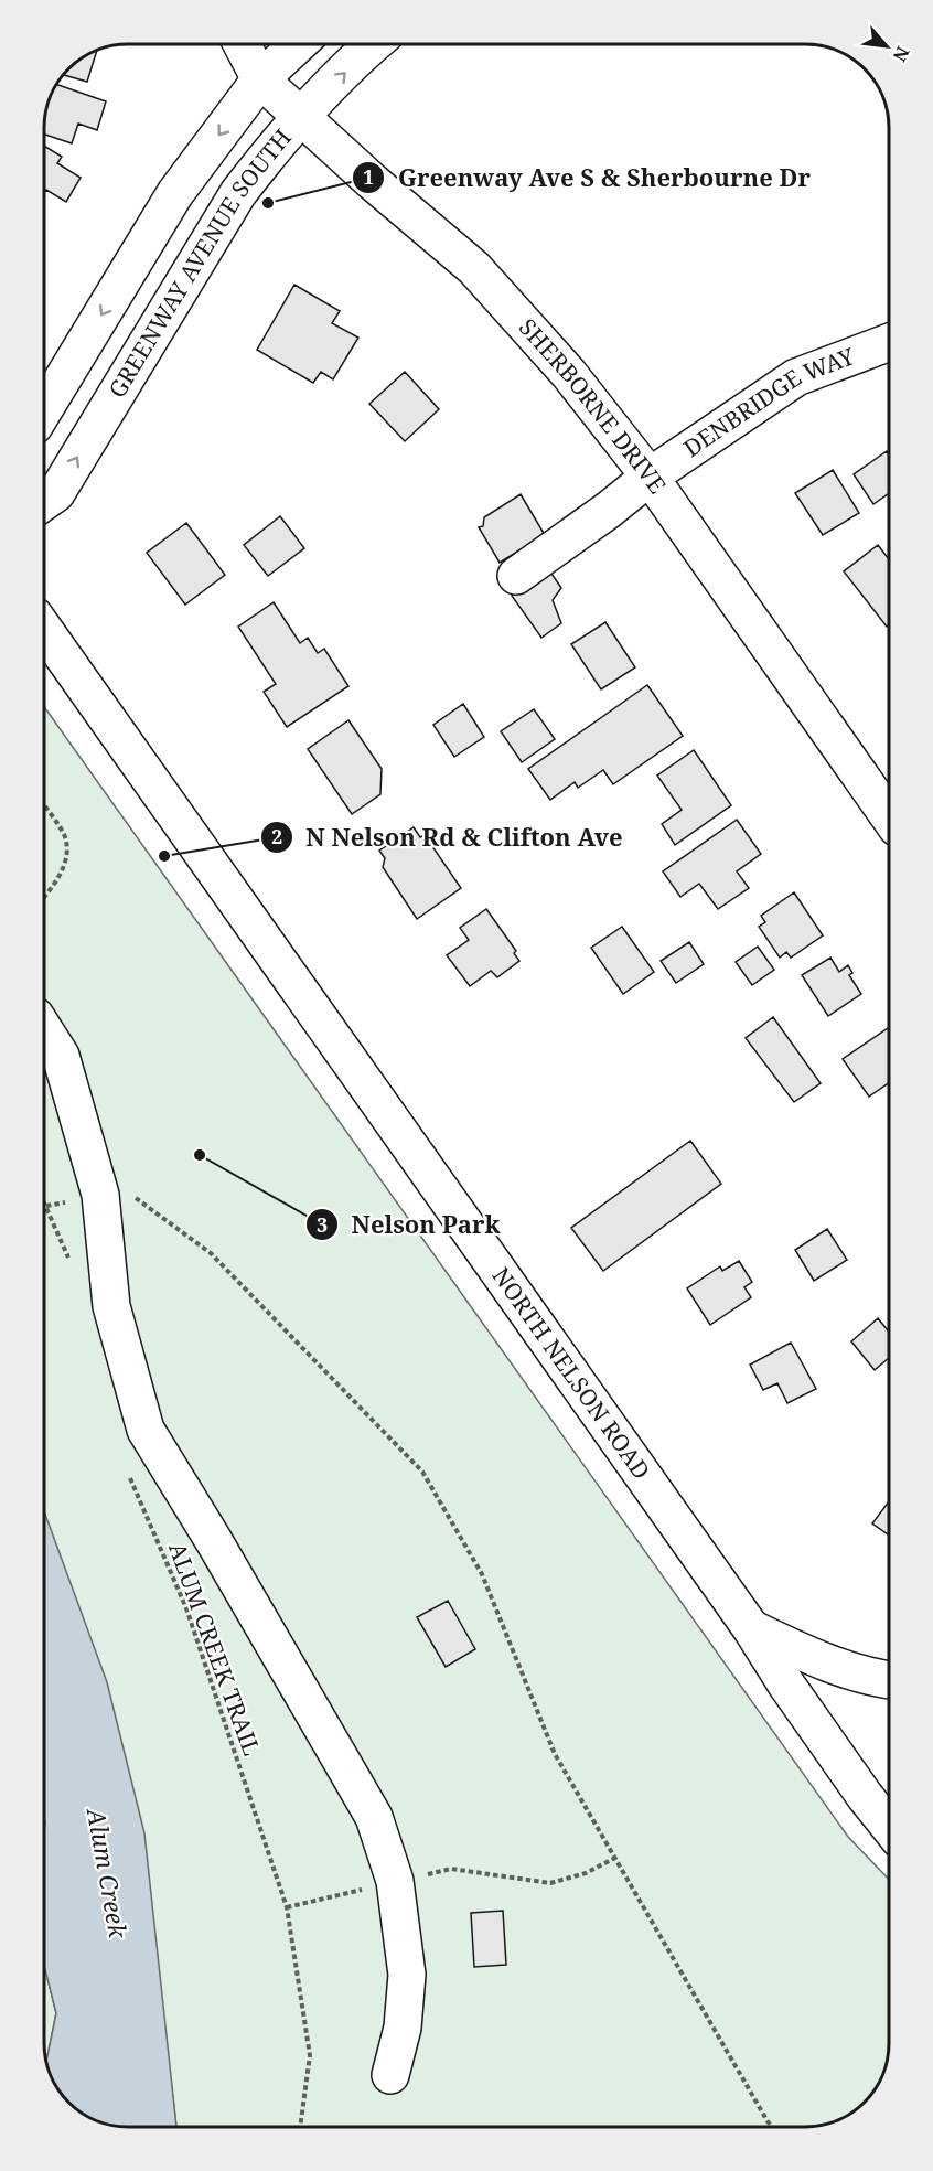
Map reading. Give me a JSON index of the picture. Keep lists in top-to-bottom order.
{
  "streets": {
    "street": [
      "GREENWAY AVENUE SOUTH",
      "DENBRIDGE WAY",
      "SHERBORNE DRIVE",
      "NORTH NELSON ROAD"
    ],
    "path": ["ALUM CREEK TRAIL"]
  },
  "crossings": [
    ["GREENWAY AVENUE SOUTH", "SHERBORNE DRIVE"],
    ["DENBRIDGE WAY", "SHERBORNE DRIVE"]
  ],
  "water": ["Alum Creek"],
  "places": ["Greenway Ave S & Sherbourne Dr", "N Nelson Rd & Clifton Ave", "Nelson Park"],
  "north": "bottom right"
}
